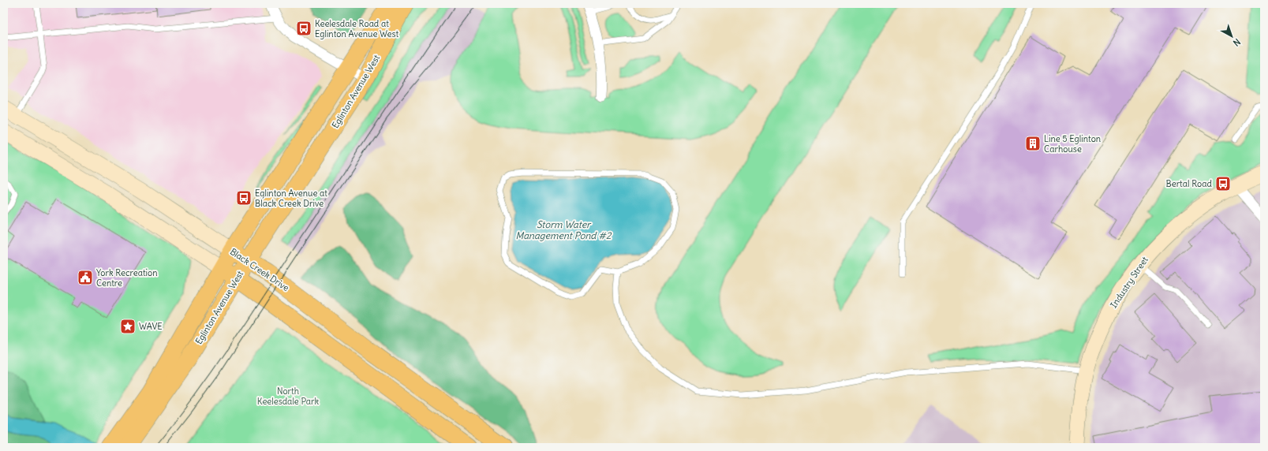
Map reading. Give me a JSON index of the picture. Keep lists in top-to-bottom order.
{
  "streets": {
    "main road": ["Eglinton Avenue West", "Black Creek Drive", "Industry Street"]
  },
  "crossings": [
    ["Eglinton Avenue West", "Black Creek Drive"]
  ],
  "water": ["Storm Water Management Pond #2"],
  "parks": ["North Keelesdale Park"],
  "places": {
    "bus stop": ["Keelesdale Road at Eglinton Avenue West", "Bertal Road", "Eglinton Avenue at Black Creek Drive"],
    "building": ["Line 5 Eglinton Carhouse"],
    "public building": ["York Recreation Centre"],
    "place": ["WAVE"]
  },
  "north": "bottom right"
}
